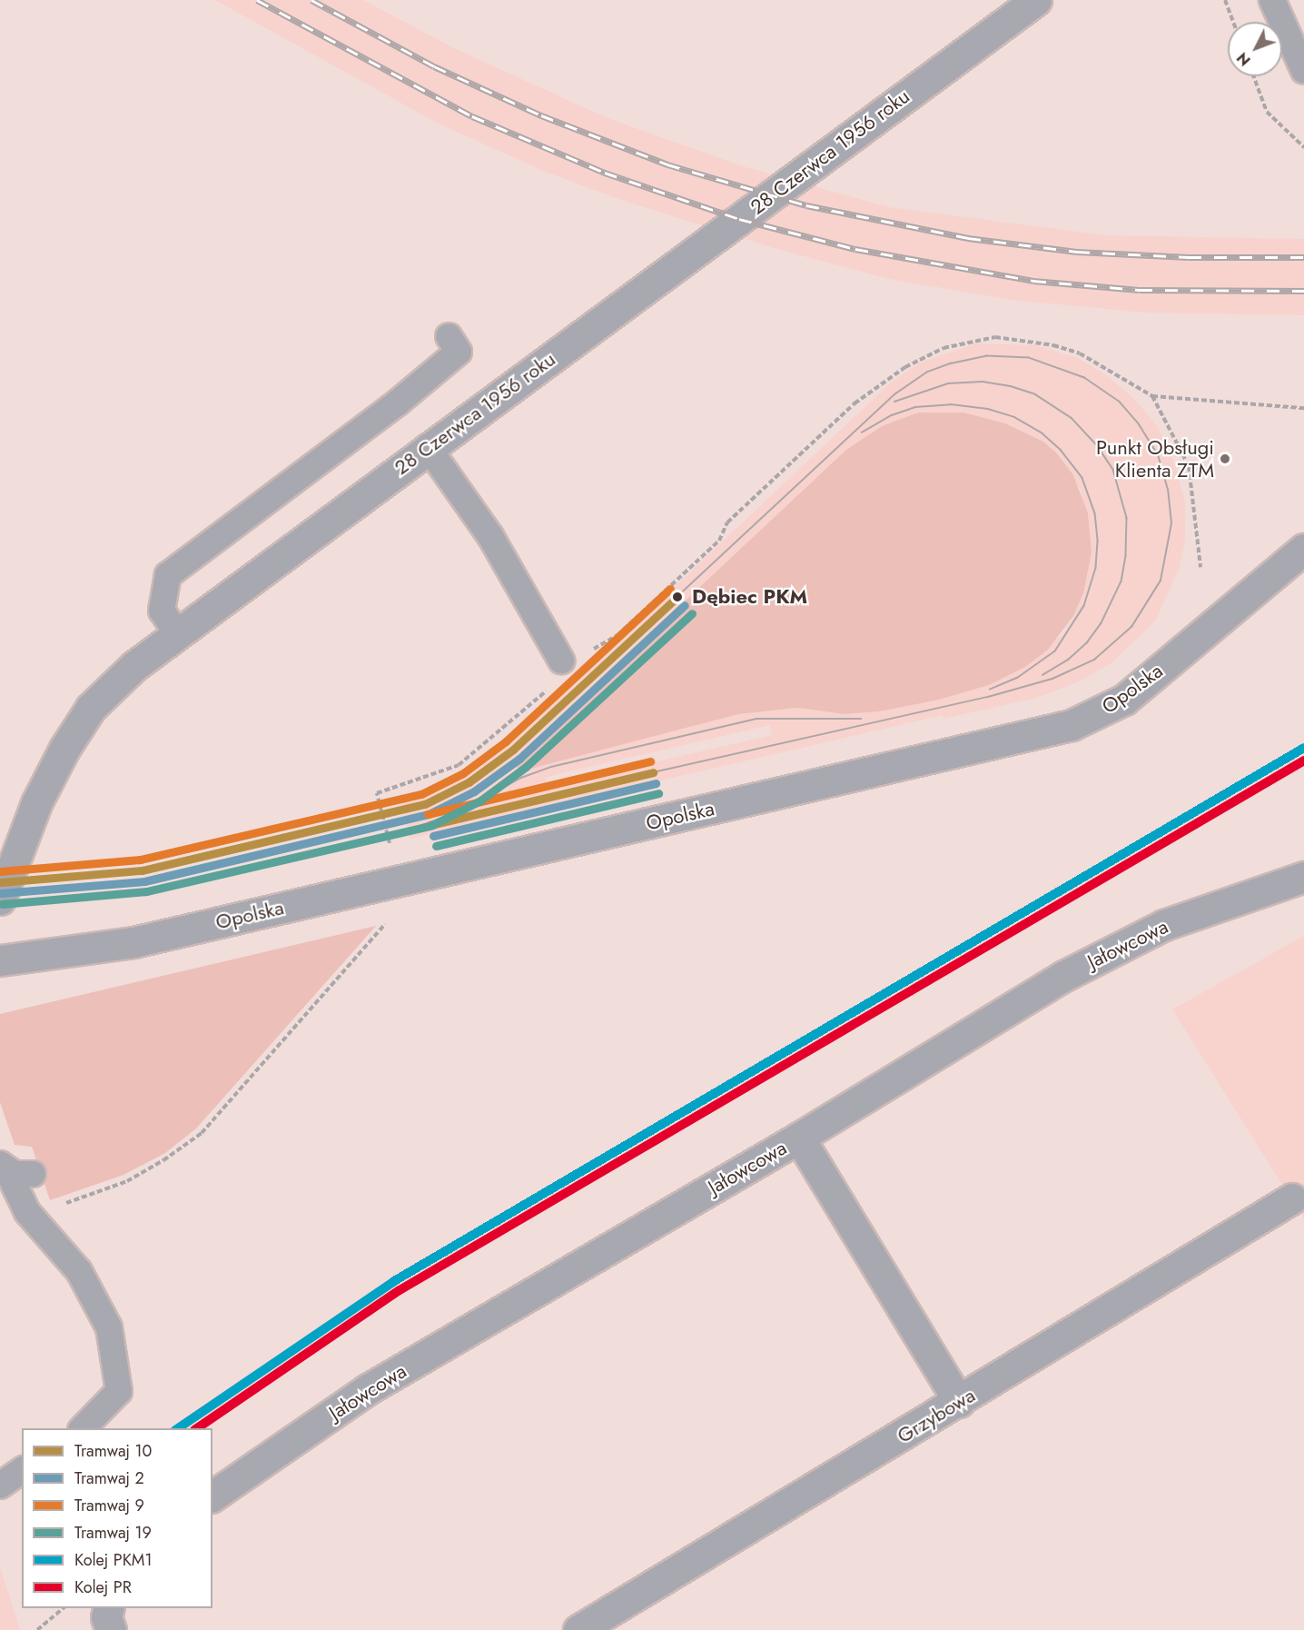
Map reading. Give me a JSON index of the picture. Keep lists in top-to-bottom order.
{
  "streets": {
    "street": [
      "28 Czerwca 1956 roku",
      "Opolska",
      "Jałowcowa",
      "Grzybowa"
    ]
  },
  "places": ["Punkt Obsługi Klienta ZTM", "Dębiec PKM"],
  "lines": [
    "tram line 9",
    "tram line 10",
    "tram line 2",
    "tram line 19",
    "rail line PKM1",
    "rail line PR"
  ],
  "legend": [
    "Tramwaj 10",
    "Tramwaj 2",
    "Tramwaj 9",
    "Tramwaj 19",
    "Kolej PKM1",
    "Kolej PR"
  ],
  "north": "bottom left"
}
